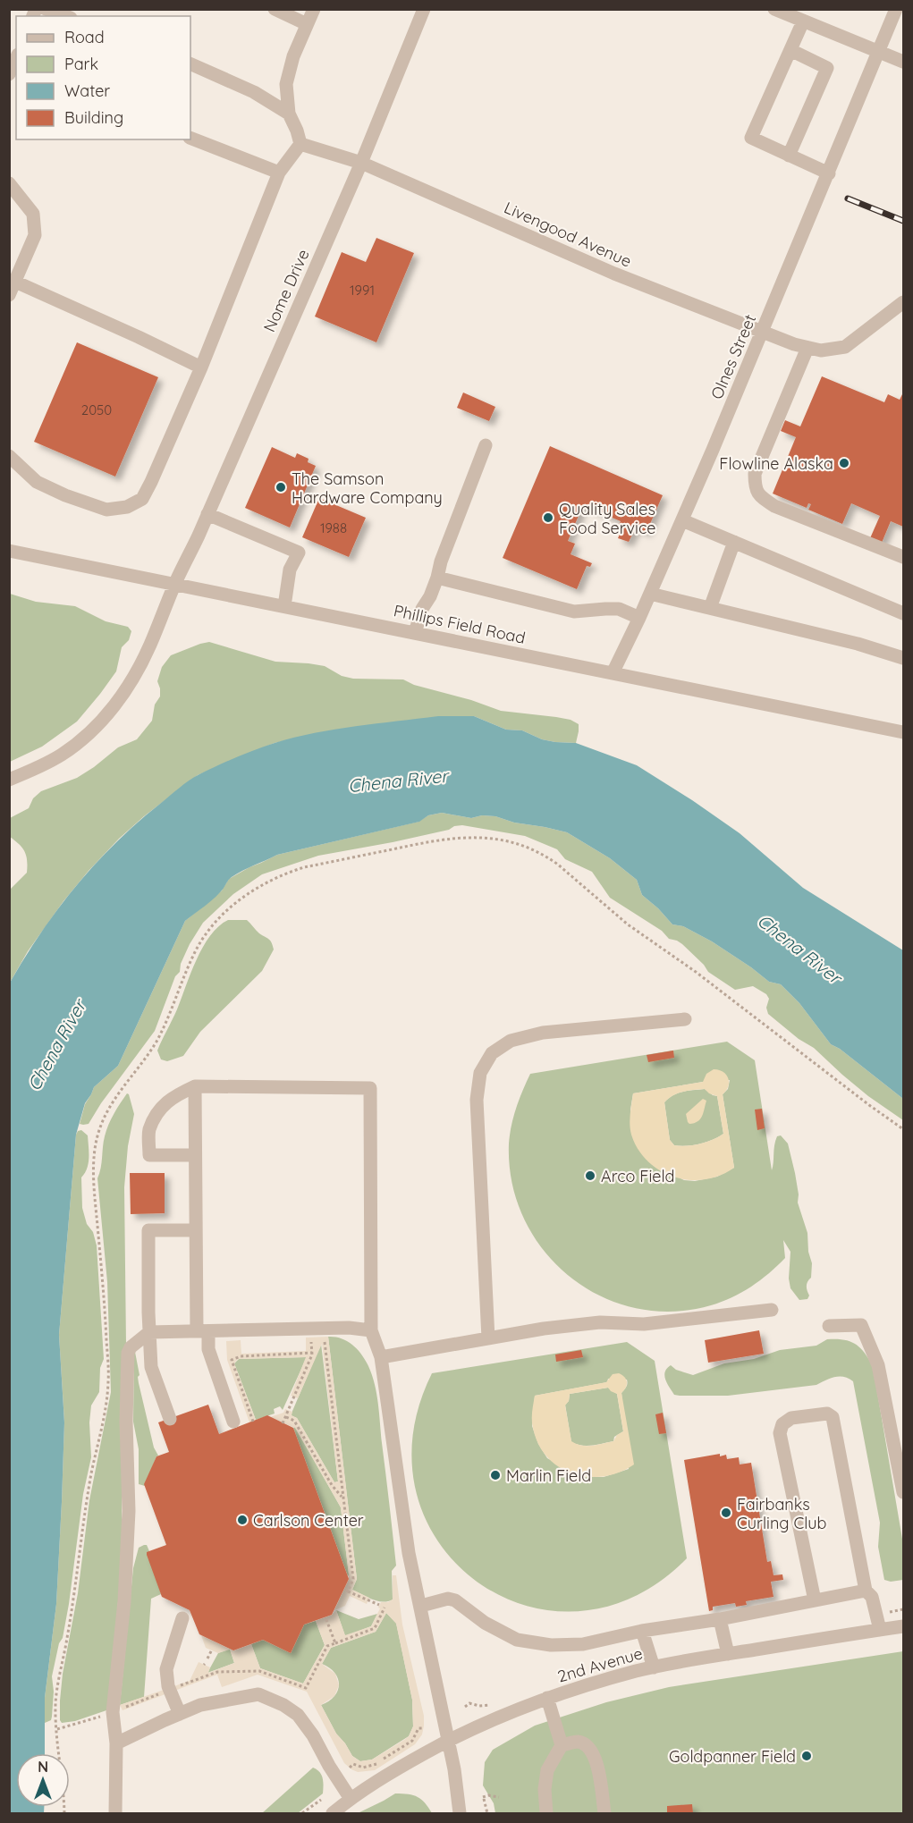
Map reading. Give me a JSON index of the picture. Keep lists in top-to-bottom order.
{
  "streets": {
    "street": [
      "Livengood Avenue",
      "Nome Drive",
      "Olnes Street",
      "Phillips Field Road",
      "2nd Avenue"
    ]
  },
  "crossings": [
    ["Livengood Avenue", "Nome Drive"],
    ["Livengood Avenue", "Olnes Street"],
    ["Nome Drive", "Phillips Field Road"],
    ["Olnes Street", "Phillips Field Road"]
  ],
  "water": ["Chena River"],
  "places": [
    "Flowline Alaska",
    "The Samson Hardware Company",
    "Quality Sales Food Service",
    "Arco Field",
    "Marlin Field",
    "Fairbanks Curling Club",
    "Carlson Center",
    "Goldpanner Field"
  ],
  "house_numbers": ["1991", "2050", "1988"],
  "legend": [
    "Road",
    "Park",
    "Water",
    "Building"
  ],
  "north": "top"
}
